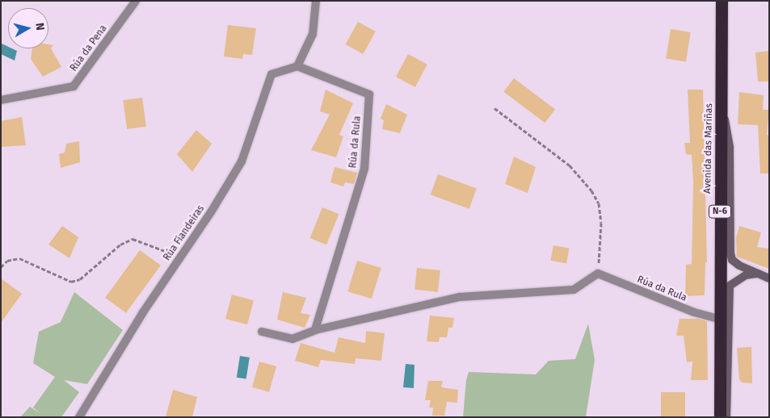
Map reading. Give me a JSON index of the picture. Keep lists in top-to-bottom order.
{
  "streets": {
    "highway": ["Avenida das Mariñas", "N-6"],
    "street": ["Rúa da Pena", "Rúa da Rula", "Rúa Fiandeiras"]
  },
  "crossings": [
    ["Rúa da Rula", "Avenida das Mariñas"],
    ["Rúa da Rula", "Rúa Fiandeiras"]
  ],
  "north": "right"
}
